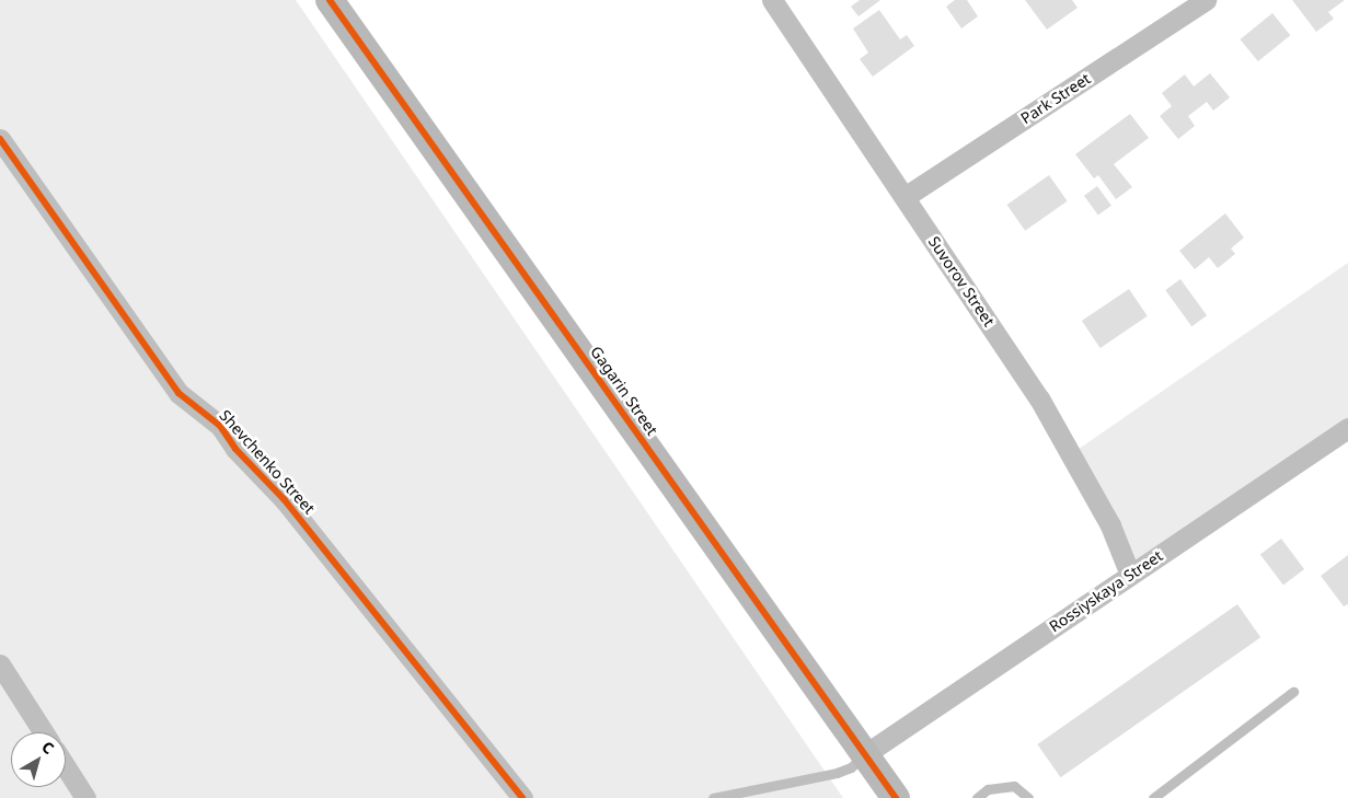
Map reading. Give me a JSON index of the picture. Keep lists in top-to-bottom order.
{
  "streets": {
    "street": [
      "Park Street",
      "Suvorov Street",
      "Gagarin Street",
      "Shevchenko Street",
      "Rossiyskaya Street"
    ]
  },
  "crossings": [
    ["Park Street", "Suvorov Street"],
    ["Suvorov Street", "Rossiyskaya Street"],
    ["Gagarin Street", "Rossiyskaya Street"]
  ],
  "north": "top right"
}
